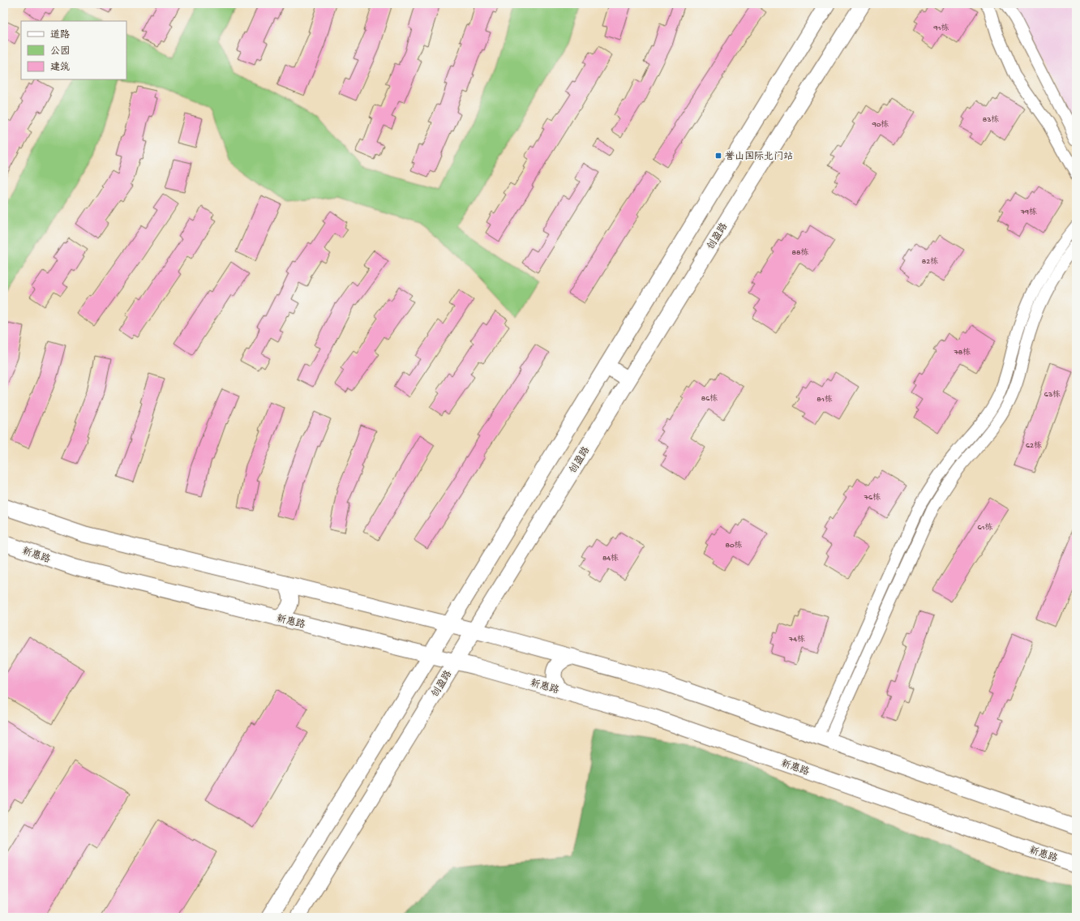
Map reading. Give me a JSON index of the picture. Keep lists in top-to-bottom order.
{
  "streets": {
    "main road": ["创盈路", "新惠路"]
  },
  "crossings": [
    ["创盈路", "新惠路"]
  ],
  "places": {
    "transit": ["誉山国际北门站"]
  },
  "house_numbers": [
    "91栋",
    "83栋",
    "90栋",
    "79栋",
    "88栋",
    "82栋",
    "78栋",
    "63栋",
    "86栋",
    "81栋",
    "62栋",
    "76栋",
    "61栋",
    "80栋",
    "84栋",
    "74栋"
  ],
  "legend": ["道路", "公园", "建筑"]
}
